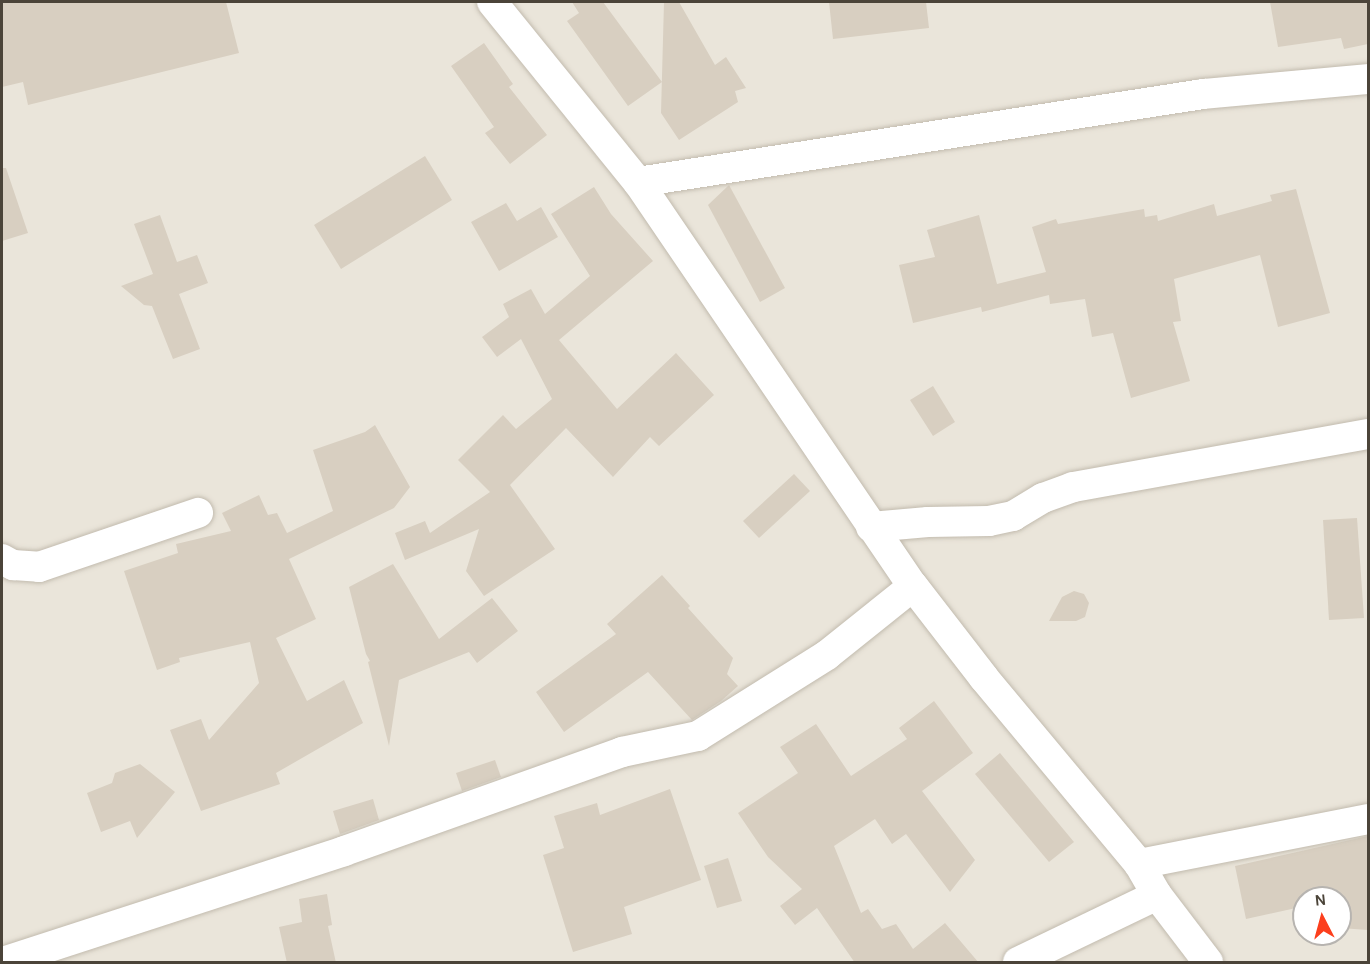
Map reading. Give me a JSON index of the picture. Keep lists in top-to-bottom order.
{
  "north": "top"
}
